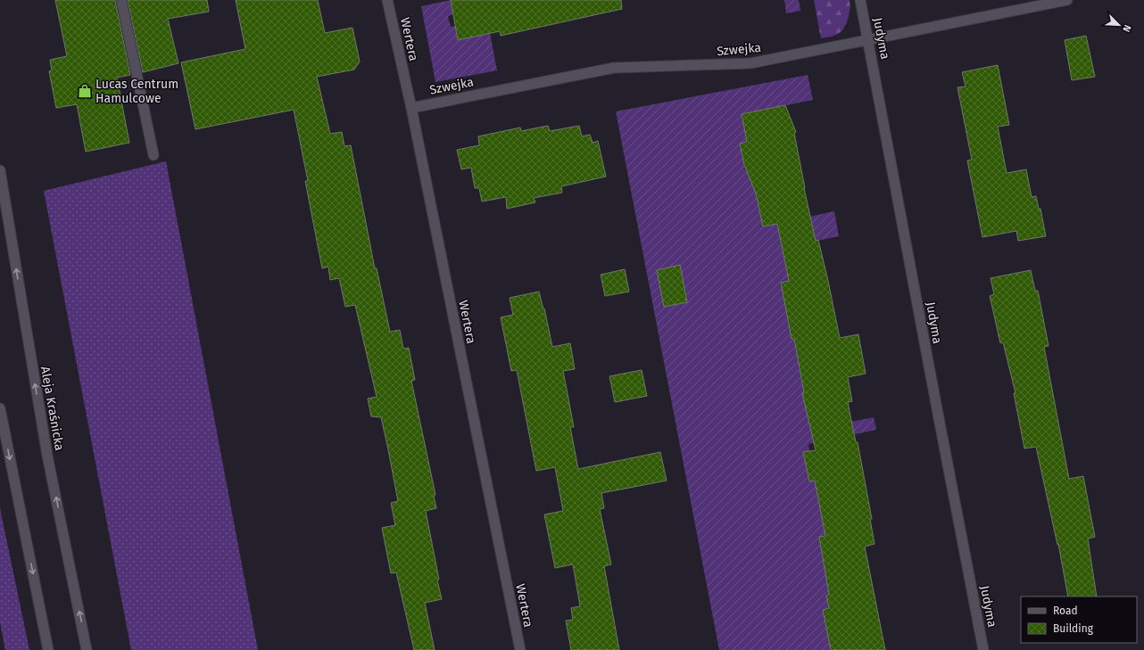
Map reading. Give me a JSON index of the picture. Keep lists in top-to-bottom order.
{
  "streets": {
    "street": [
      "Judyma",
      "Wertera",
      "Szwejka",
      "Aleja Kraśnicka"
    ]
  },
  "crossings": [
    ["Judyma", "Szwejka"],
    ["Wertera", "Szwejka"]
  ],
  "places": {
    "shop": ["Lucas Centrum Hamulcowe"]
  },
  "legend": ["Road", "Building"],
  "north": "bottom right"
}
